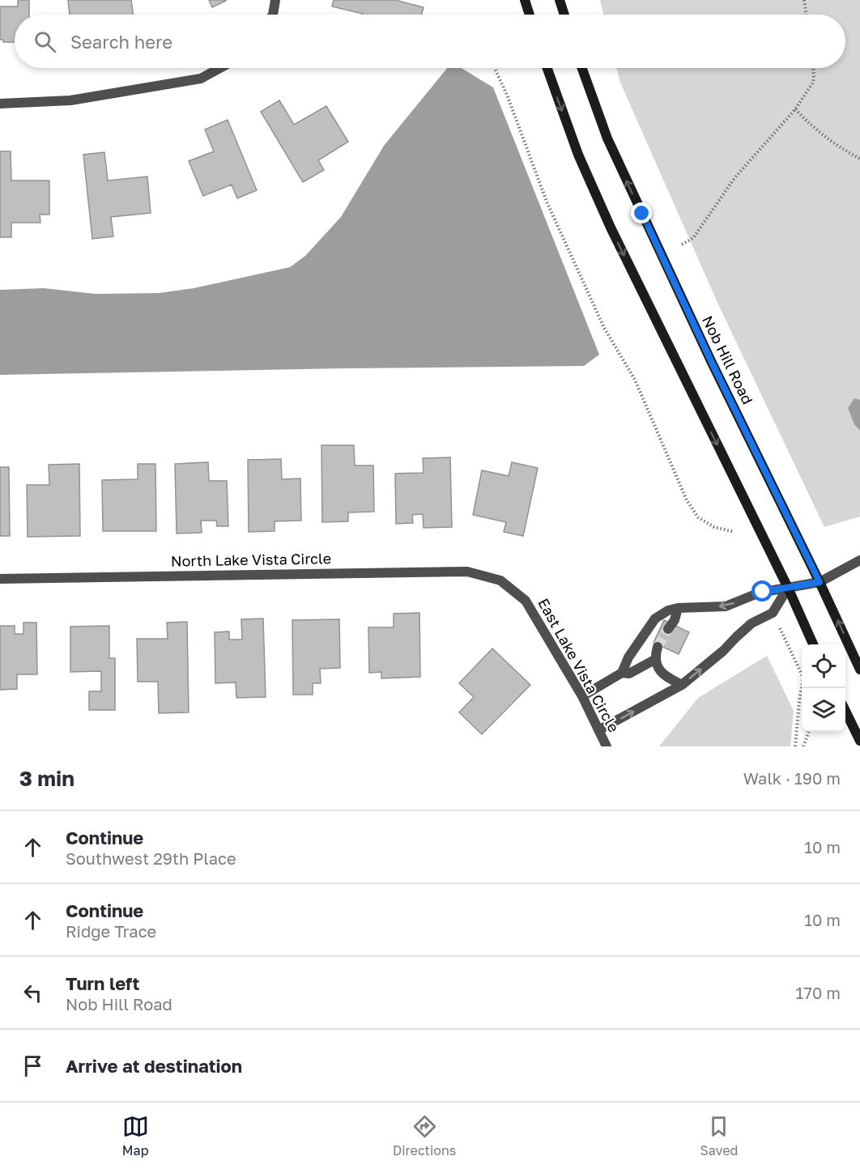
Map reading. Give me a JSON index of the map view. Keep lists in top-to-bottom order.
{
  "streets": {
    "main road": ["Nob Hill Road"],
    "street": ["North Lake Vista Circle", "East Lake Vista Circle"]
  },
  "crossings": [
    ["North Lake Vista Circle", "East Lake Vista Circle"]
  ],
  "page": {
    "search": "Search here",
    "heading": ["3 min", "Walk · 190 m"],
    "list": [
      ["Continue", "Southwest 29th Place", "10 m"],
      ["Continue", "Ridge Trace", "10 m"],
      ["Turn left", "Nob Hill Road", "170 m"],
      "Arrive at destination"
    ],
    "nav": ["Map", "Directions", "Saved"]
  }
}
